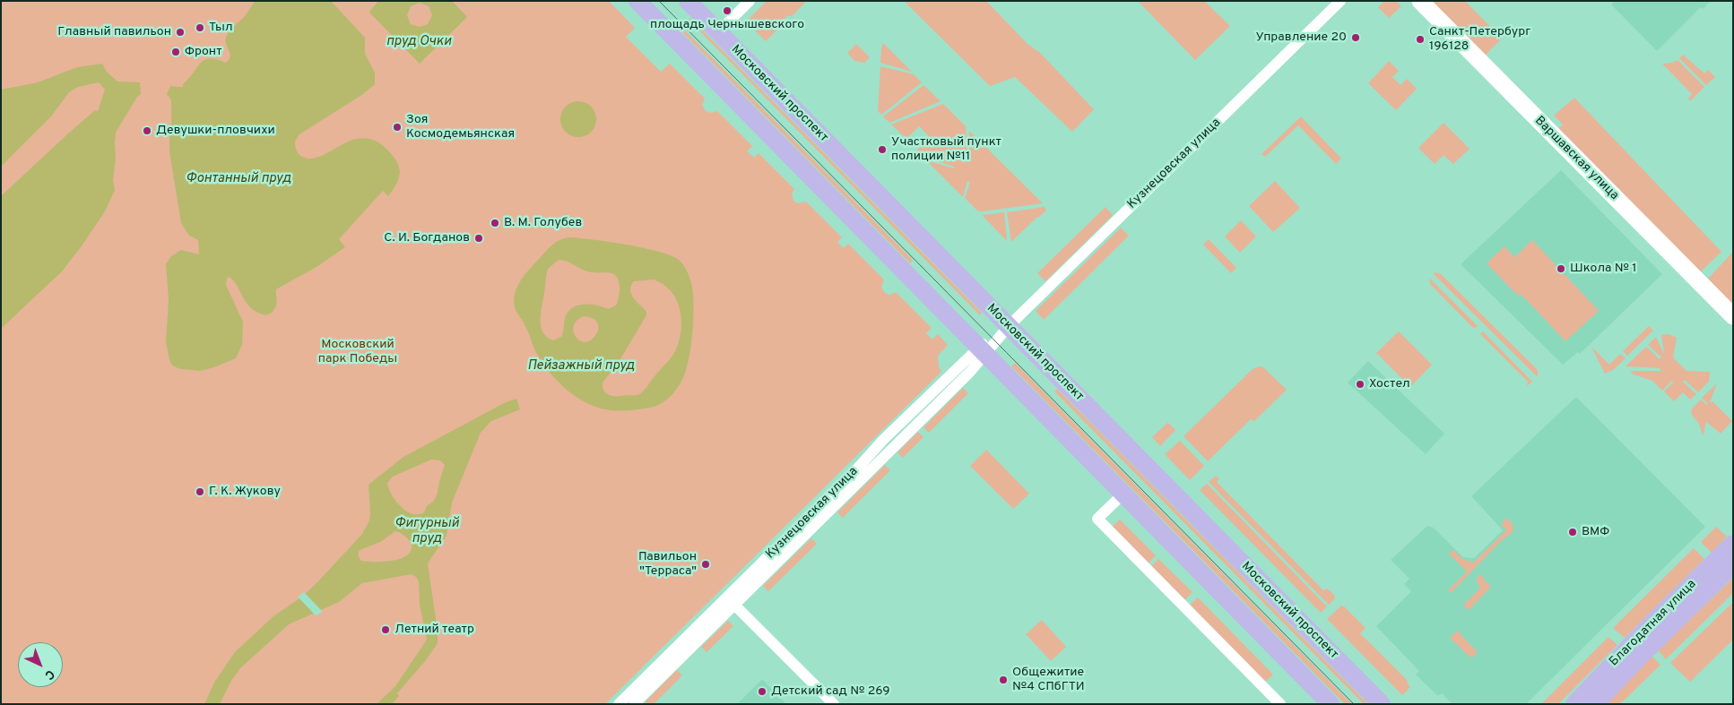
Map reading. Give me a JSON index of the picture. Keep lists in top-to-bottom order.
{
  "streets": {
    "main road": ["Московский проспект", "Благодатная улица"],
    "street": ["Варшавская улица", "Кузнецовская улица"]
  },
  "crossings": [
    ["Московский проспект", "Кузнецовская улица"]
  ],
  "water": [
    "пруд Очки",
    "Фонтанный пруд",
    "Пейзажный пруд",
    "Фигурный пруд"
  ],
  "parks": ["Московский парк Победы"],
  "places": [
    "площадь Чернышевского",
    "Тыл",
    "Главный павильон",
    "Управление 20",
    "Санкт-Петербург 196128",
    "Фронт",
    "Зоя Космодемьянская",
    "Девушки-пловчихи",
    "Участковый пункт полиции №11",
    "В. М. Голубев",
    "С. И. Богданов",
    "Школа № 1",
    "Хостел",
    "Г. К. Жукову",
    "ВМФ",
    "Павильон \"Терраса\"",
    "Летний театр",
    "Общежитие №4 СПбГТИ",
    "Детский сад № 269"
  ],
  "north": "bottom right"
}
